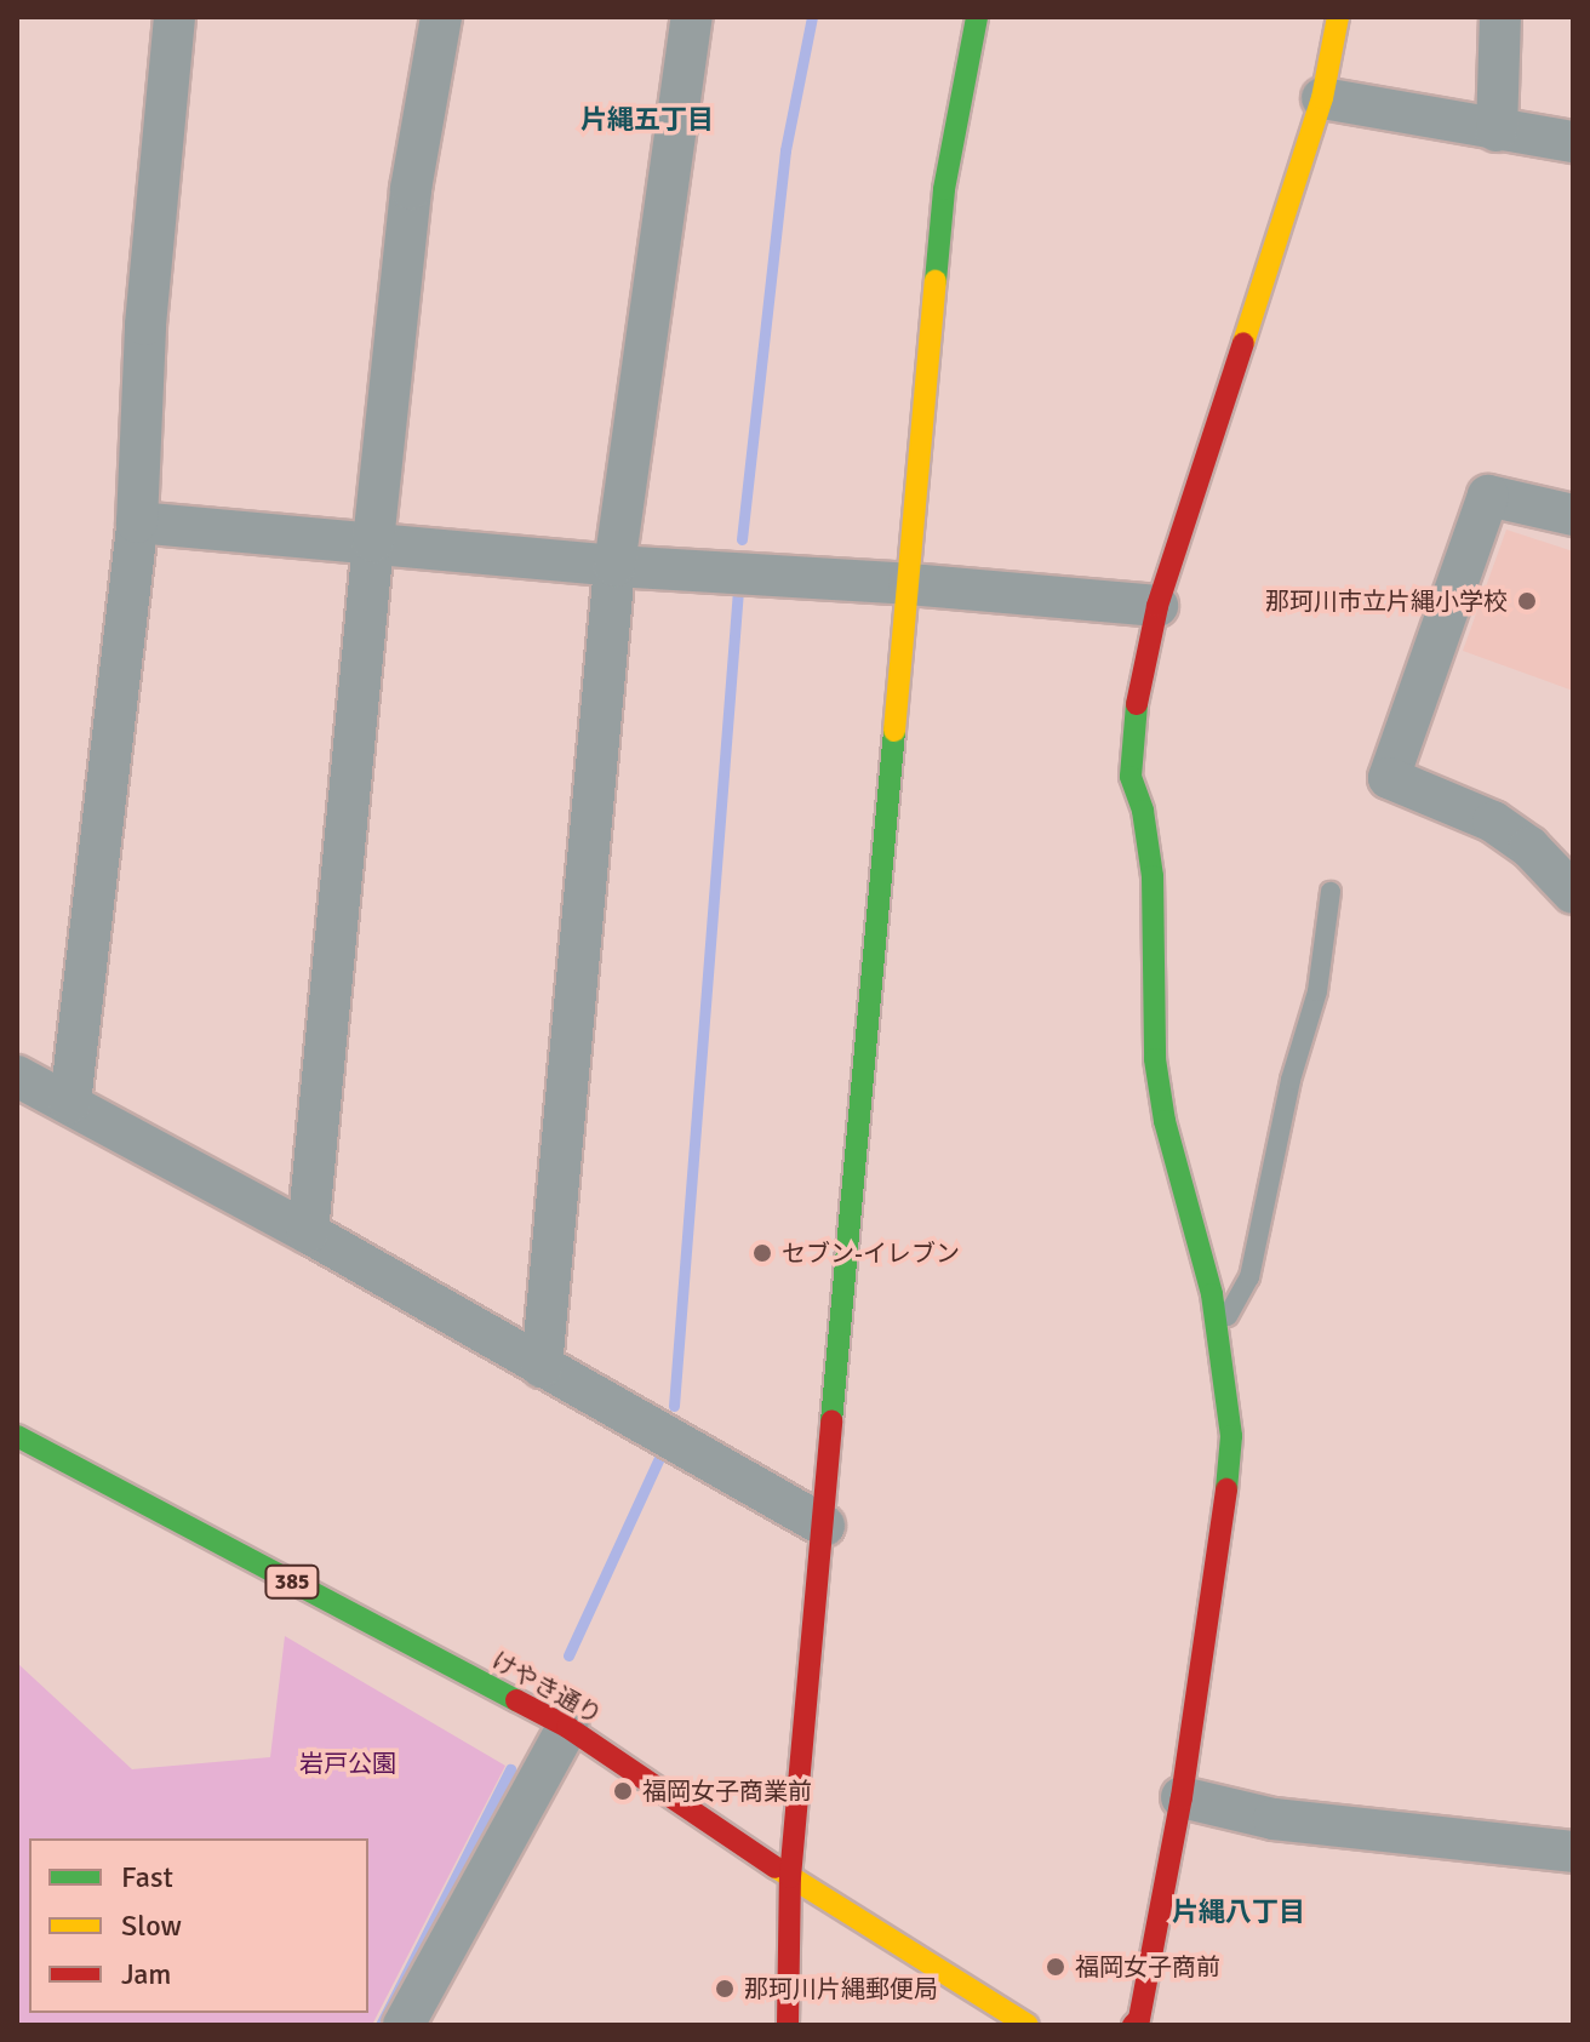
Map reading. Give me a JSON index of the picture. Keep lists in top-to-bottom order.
{
  "streets": {
    "main road": ["385", "けやき通り"]
  },
  "districts": ["片縄五丁目", "片縄八丁目"],
  "parks": ["岩戸公園"],
  "places": [
    "那珂川市立片縄小学校",
    "セブン-イレブン",
    "福岡女子商業前",
    "福岡女子商前",
    "那珂川片縄郵便局"
  ],
  "legend": ["Fast", "Slow", "Jam"]
}
